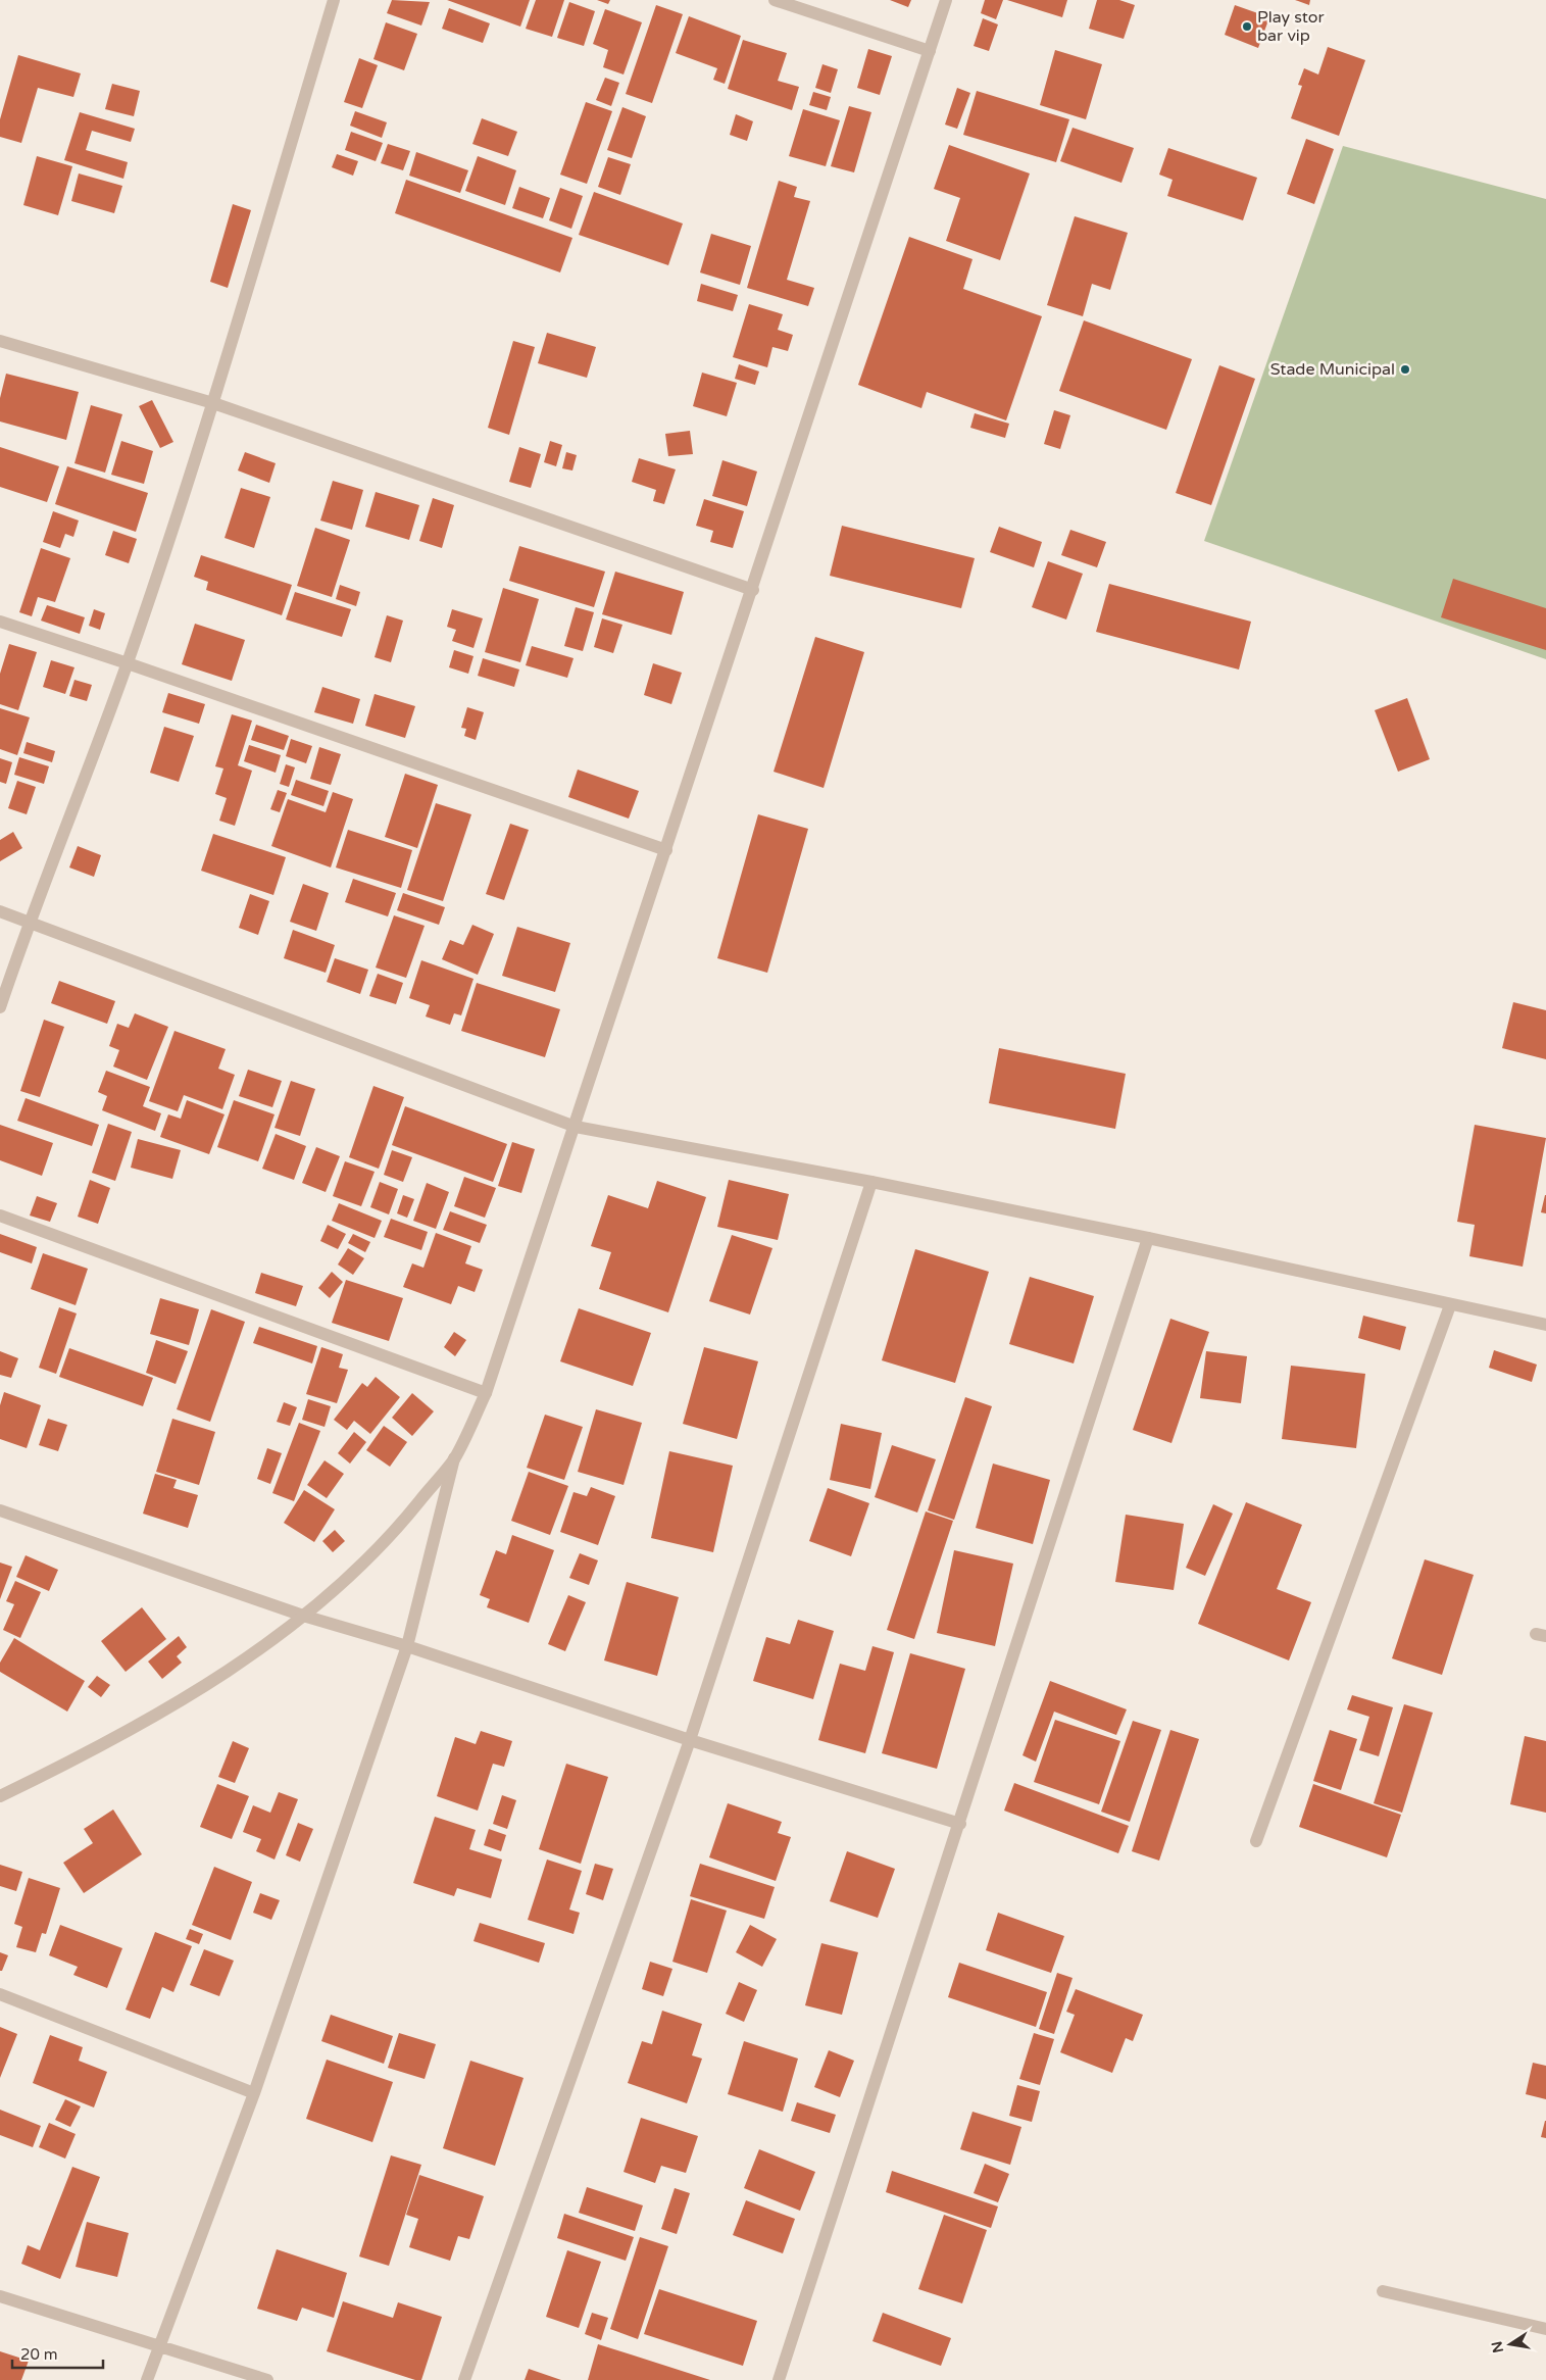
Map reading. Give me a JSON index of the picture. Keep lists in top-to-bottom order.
{
  "places": ["Play stor bar vip", "Stade Municipal"],
  "scale_bar": "20 m",
  "north": "left"
}
